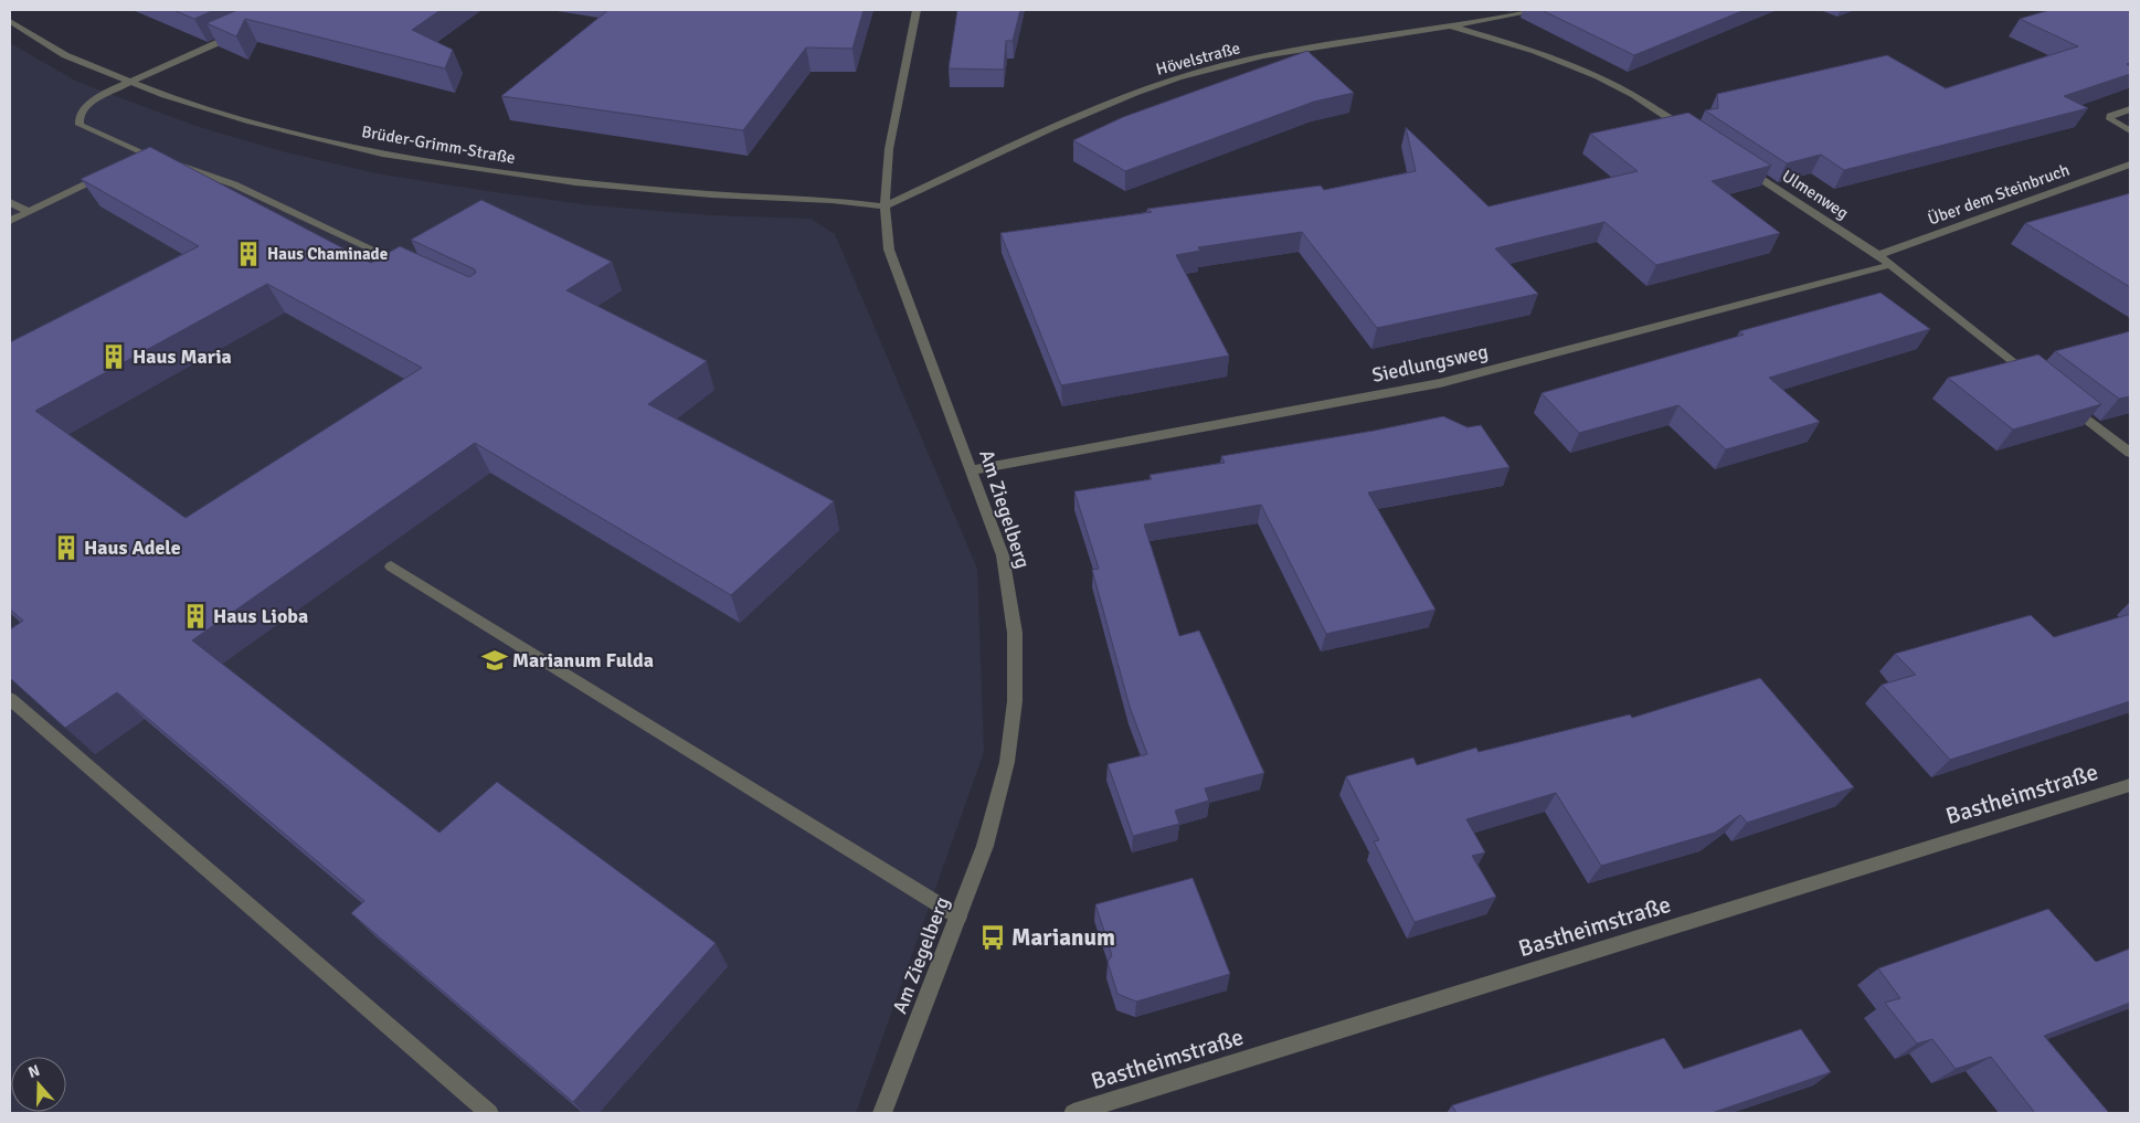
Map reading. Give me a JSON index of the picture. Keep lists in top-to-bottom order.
{
  "streets": {
    "street": [
      "Hövelstraße",
      "Brüder-Grimm-Straße",
      "Ulmenweg",
      "Über dem Steinbruch",
      "Siedlungsweg",
      "Am Ziegelberg",
      "Bastheimstraße"
    ]
  },
  "crossings": [
    ["Hövelstraße", "Brüder-Grimm-Straße"],
    ["Hövelstraße", "Am Ziegelberg"],
    ["Brüder-Grimm-Straße", "Am Ziegelberg"],
    ["Ulmenweg", "Über dem Steinbruch"],
    ["Ulmenweg", "Siedlungsweg"],
    ["Siedlungsweg", "Am Ziegelberg"]
  ],
  "places": {
    "building": [
      "Haus Chaminade",
      "Haus Maria",
      "Haus Adele",
      "Haus Lioba"
    ],
    "school or university": ["Marianum Fulda"],
    "bus stop": ["Marianum"]
  },
  "north": "top"
}
